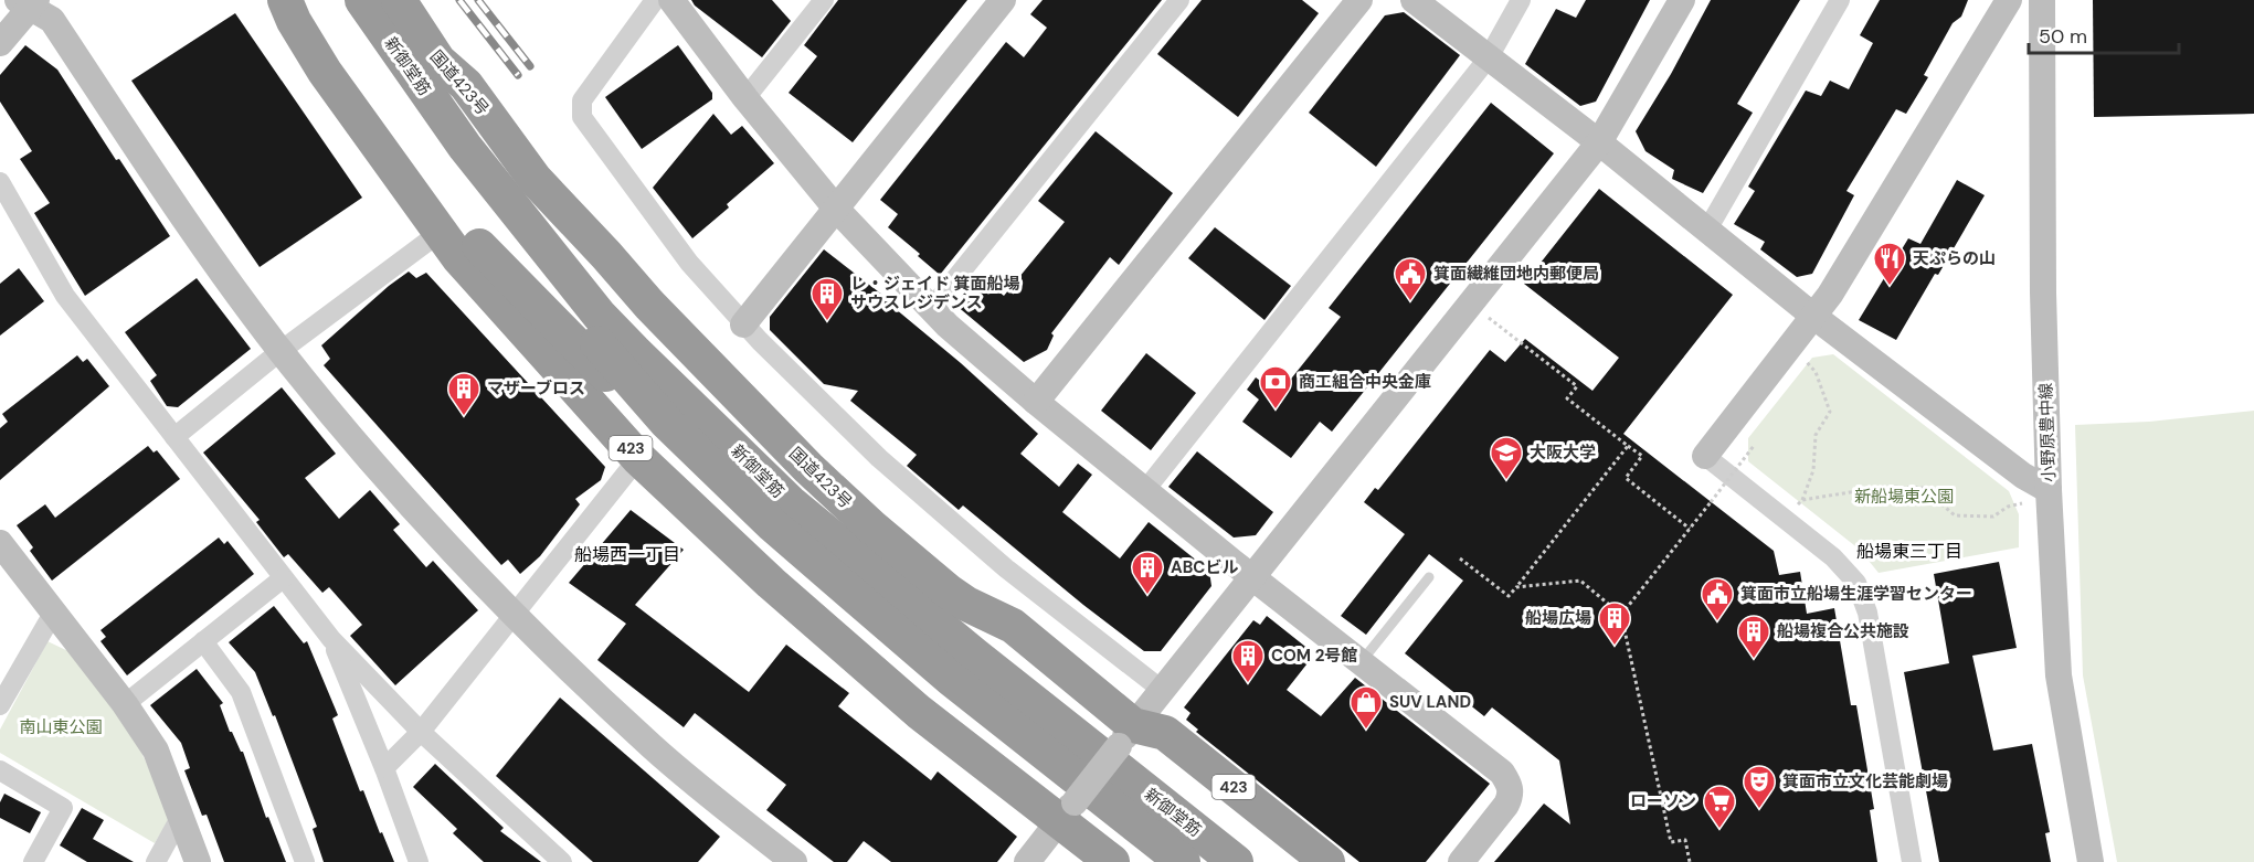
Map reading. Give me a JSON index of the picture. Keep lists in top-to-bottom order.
{
  "streets": {
    "highway": ["新御堂筋", "国道423号", "423"],
    "street": ["小野原豊中線"]
  },
  "districts": ["船場東三丁目", "船場西一丁目"],
  "parks": ["新船場東公園", "南山東公園"],
  "places": {
    "restaurant": ["天ぷらの山"],
    "public building": ["箕面繊維団地内郵便局", "箕面市立船場生涯学習センター"],
    "building": [
      "レ・ジェイド 箕面船場 サウスレジデンス",
      "マザーブロス",
      "ABCビル",
      "船場広場",
      "船場複合公共施設",
      "COM 2号館"
    ],
    "bank": ["商工組合中央金庫"],
    "school or university": ["大阪大学"],
    "shop": ["SUV LAND"],
    "theatre": ["箕面市立文化芸能劇場"],
    "supermarket": ["ローソン"]
  },
  "scale_bar": "50 m"
}
